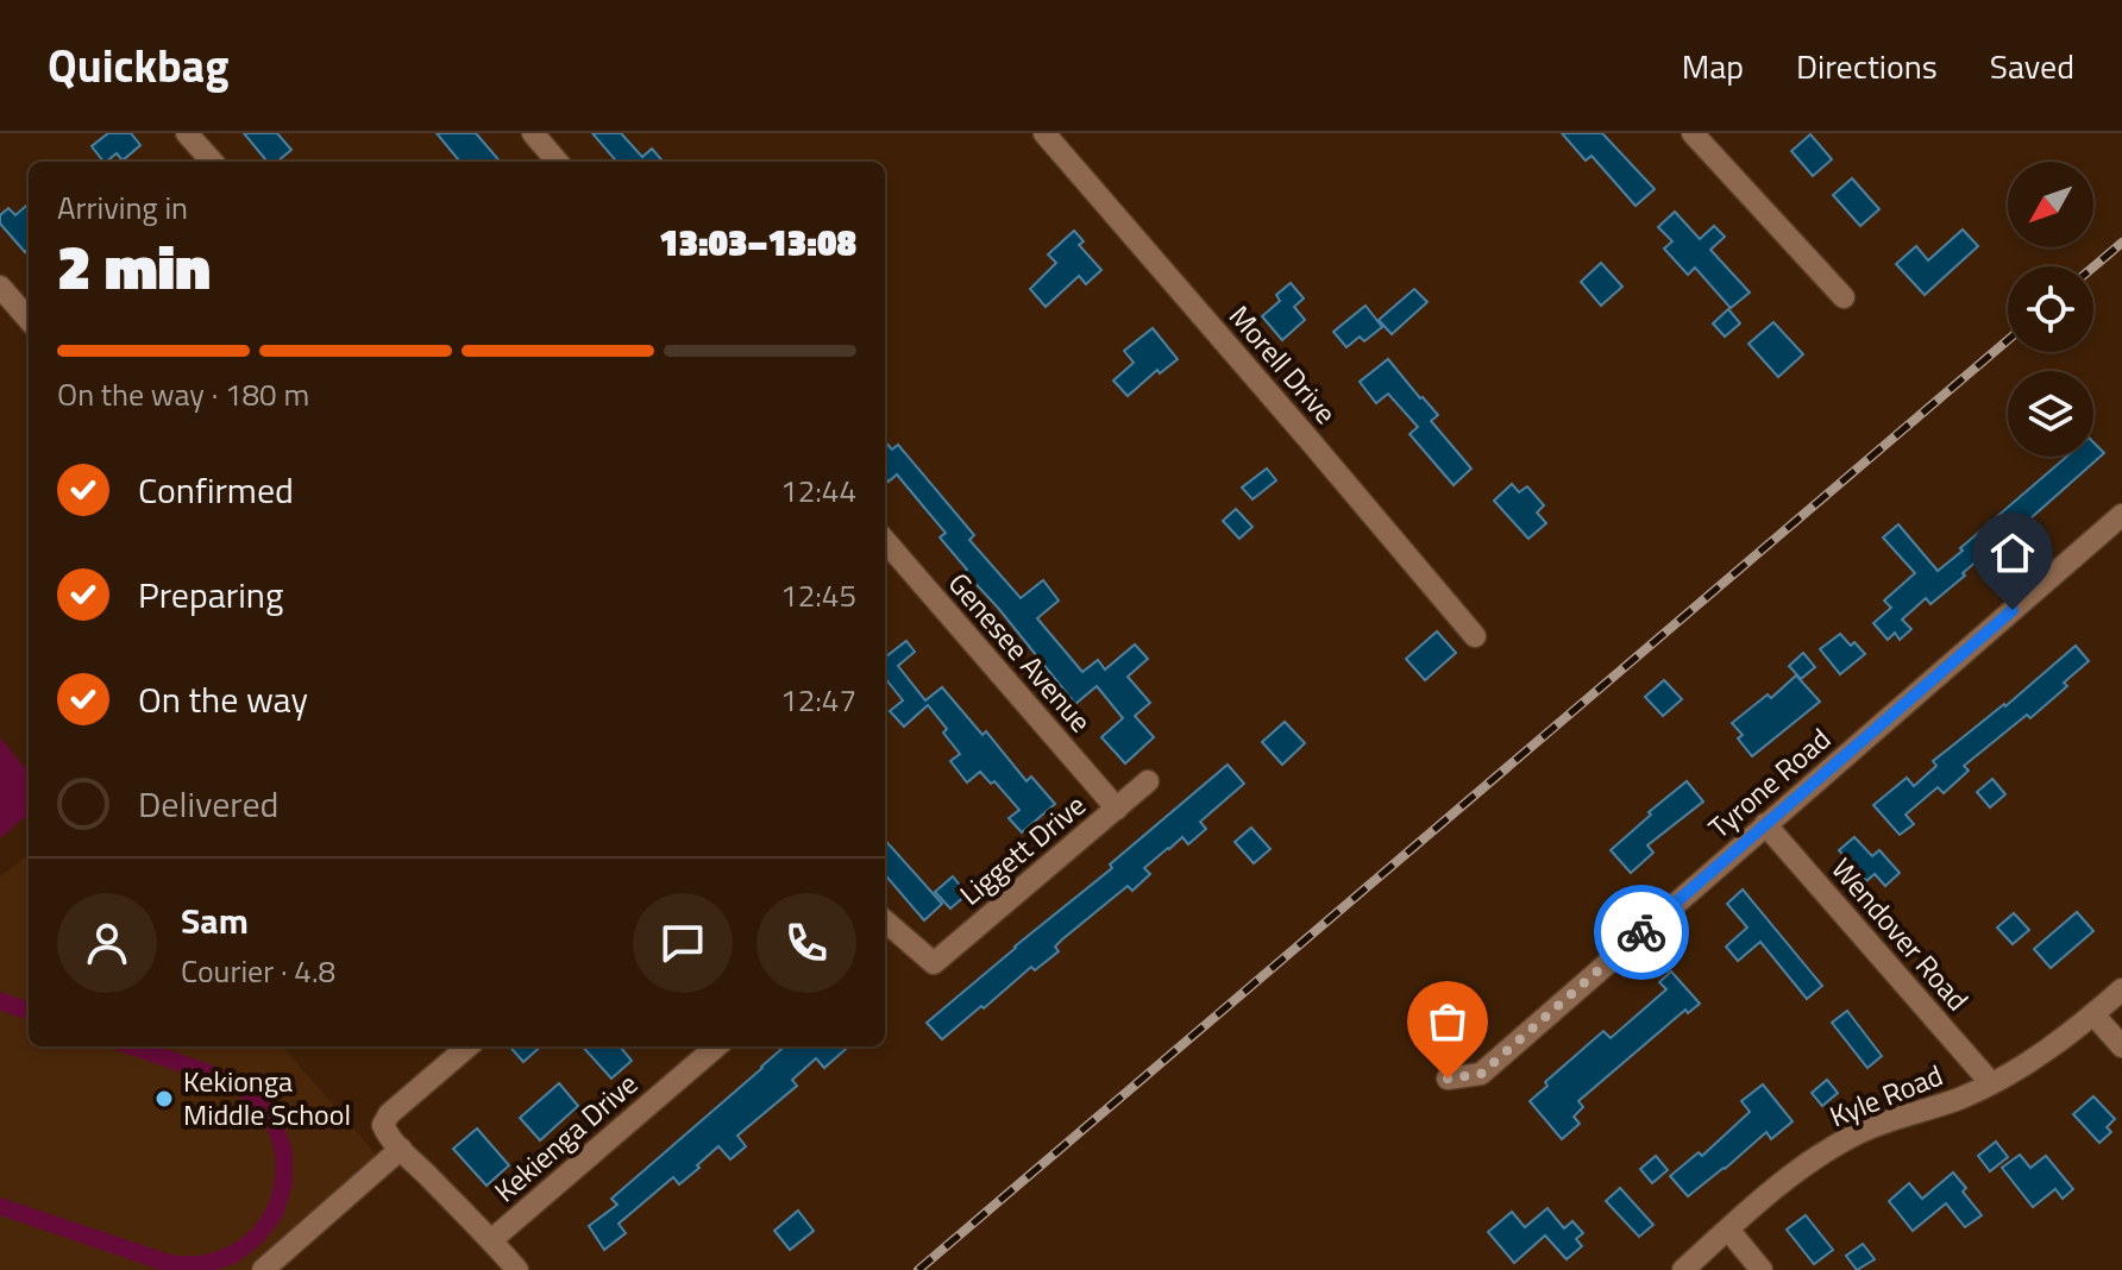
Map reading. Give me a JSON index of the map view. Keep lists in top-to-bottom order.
{
  "streets": {
    "street": [
      "Morell Drive",
      "Genesee Avenue",
      "Tyrone Road",
      "Liggett Drive",
      "Wendover Road",
      "Kyle Road",
      "Kekienga Drive"
    ]
  },
  "crossings": [
    ["Genesee Avenue", "Liggett Drive"],
    ["Tyrone Road", "Wendover Road"],
    ["Wendover Road", "Kyle Road"]
  ],
  "places": ["Kekionga Middle School"],
  "north": "bottom left",
  "page": {
    "header": "Quickbag",
    "nav": ["Map", "Directions", "Saved"],
    "heading": ["2 min", "Arriving in", "13:03–13:08"],
    "panel": ["Sam", "Courier · 4.8"],
    "bar": "On the way · 180 m",
    "list": [
      ["Confirmed", "12:44"],
      ["Preparing", "12:45"],
      ["On the way", "12:47"],
      "Delivered"
    ]
  }
}
